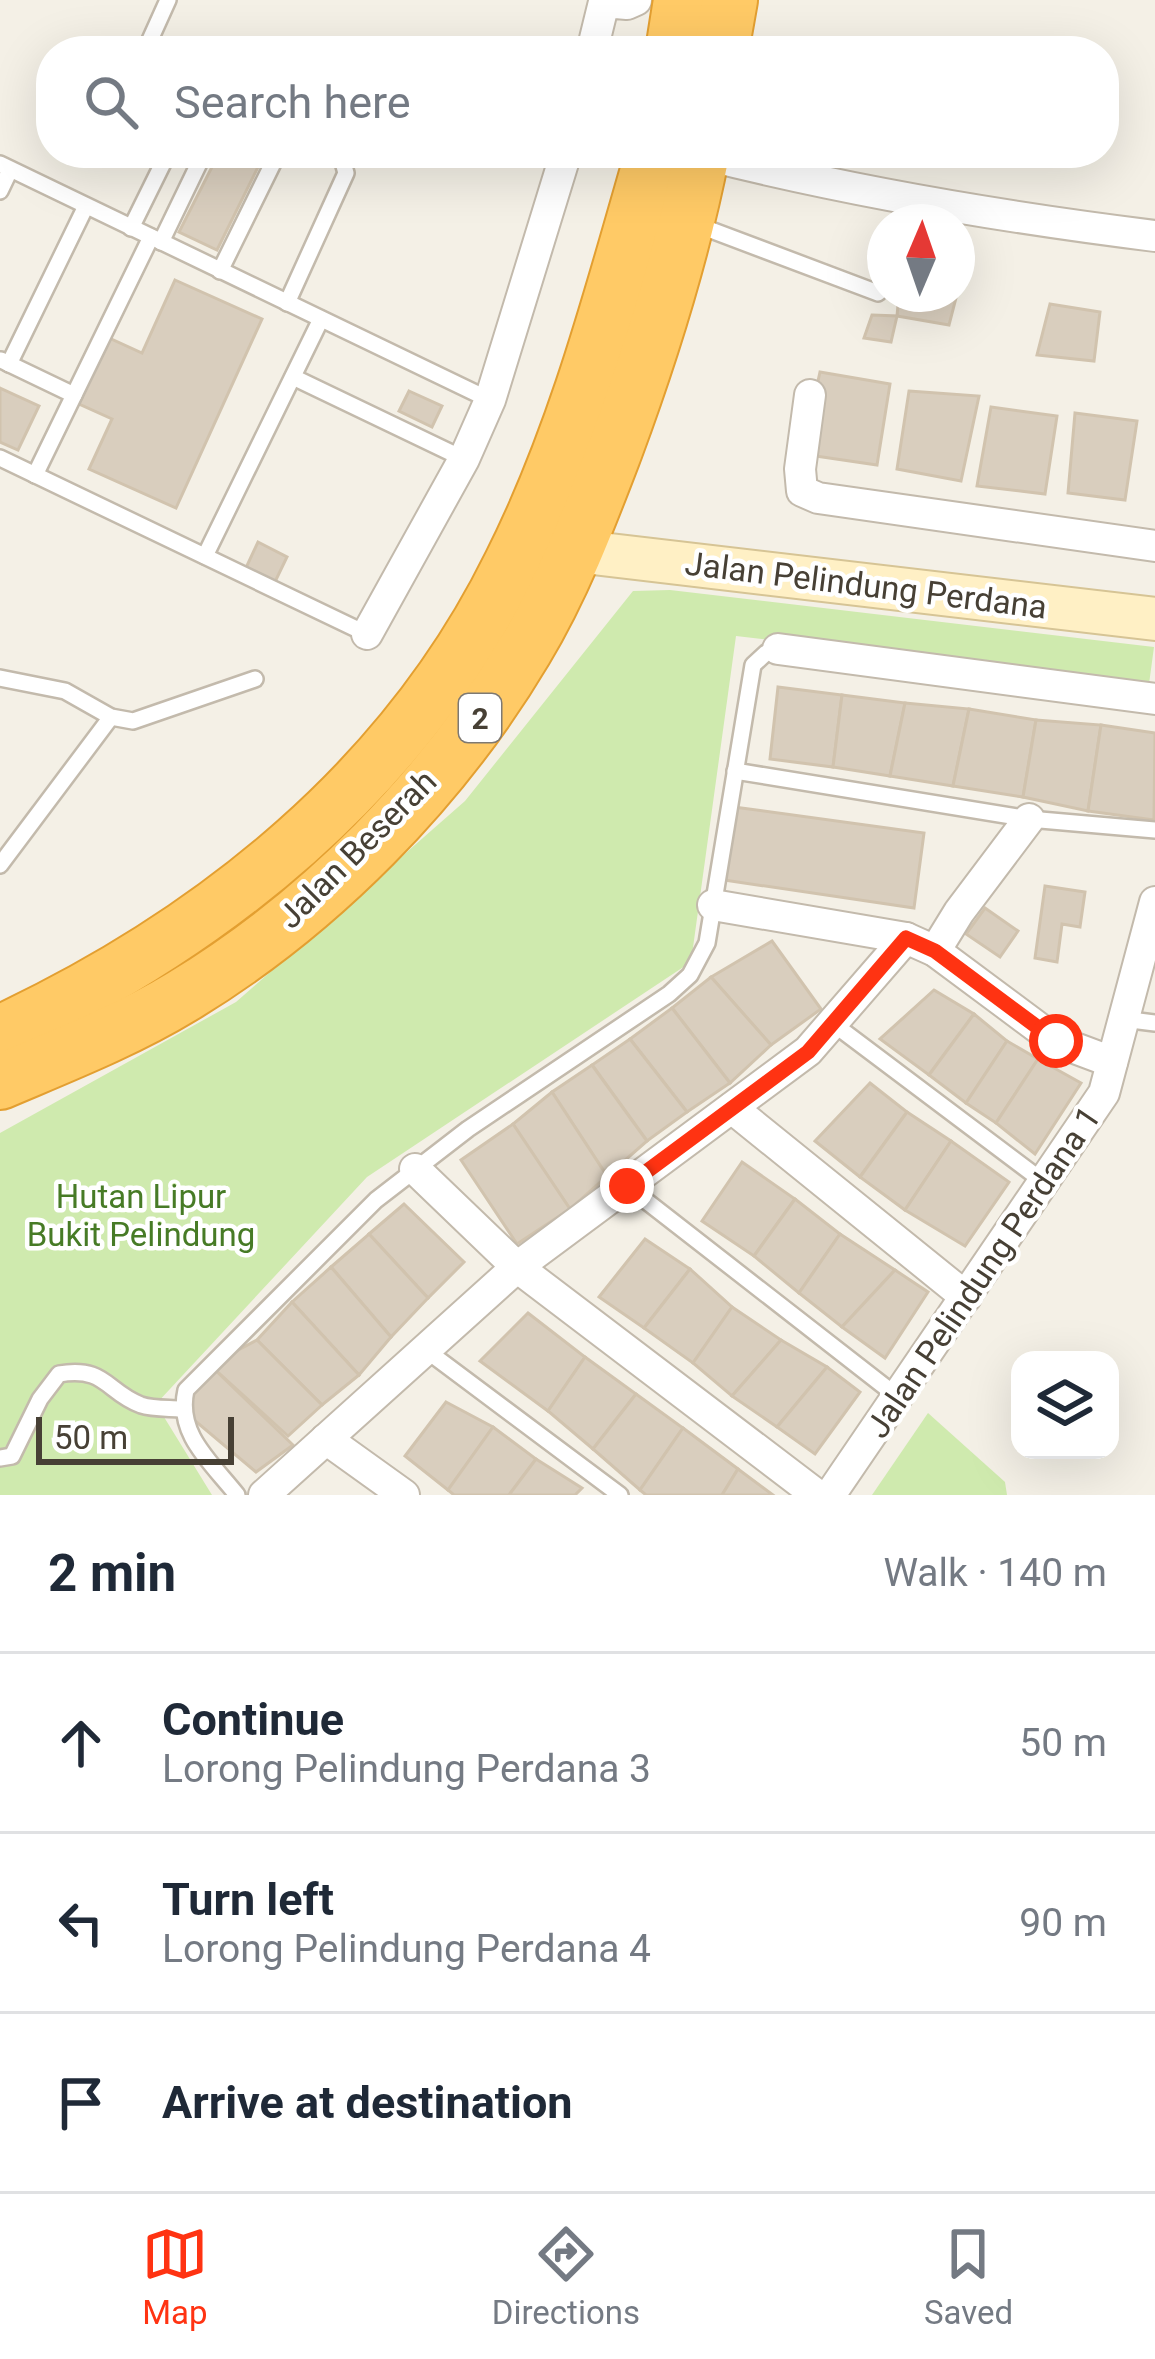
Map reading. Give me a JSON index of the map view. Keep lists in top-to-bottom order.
{
  "streets": {
    "highway": ["2", "Jalan Beserah"],
    "street": ["Jalan Pelindung Perdana", "Jalan Pelindung Perdana 1"]
  },
  "crossings": [
    ["Jalan Pelindung Perdana", "Jalan Beserah"]
  ],
  "parks": ["Hutan Lipur Bukit Pelindung"],
  "scale_bar": "50 m",
  "north": "top",
  "page": {
    "search": "Search here",
    "scale": "50 m",
    "heading": ["2 min", "Walk · 140 m"],
    "list": [
      ["Continue", "Lorong Pelindung Perdana 3", "50 m"],
      ["Turn left", "Lorong Pelindung Perdana 4", "90 m"],
      "Arrive at destination"
    ],
    "nav": ["Map", "Directions", "Saved"]
  }
}
